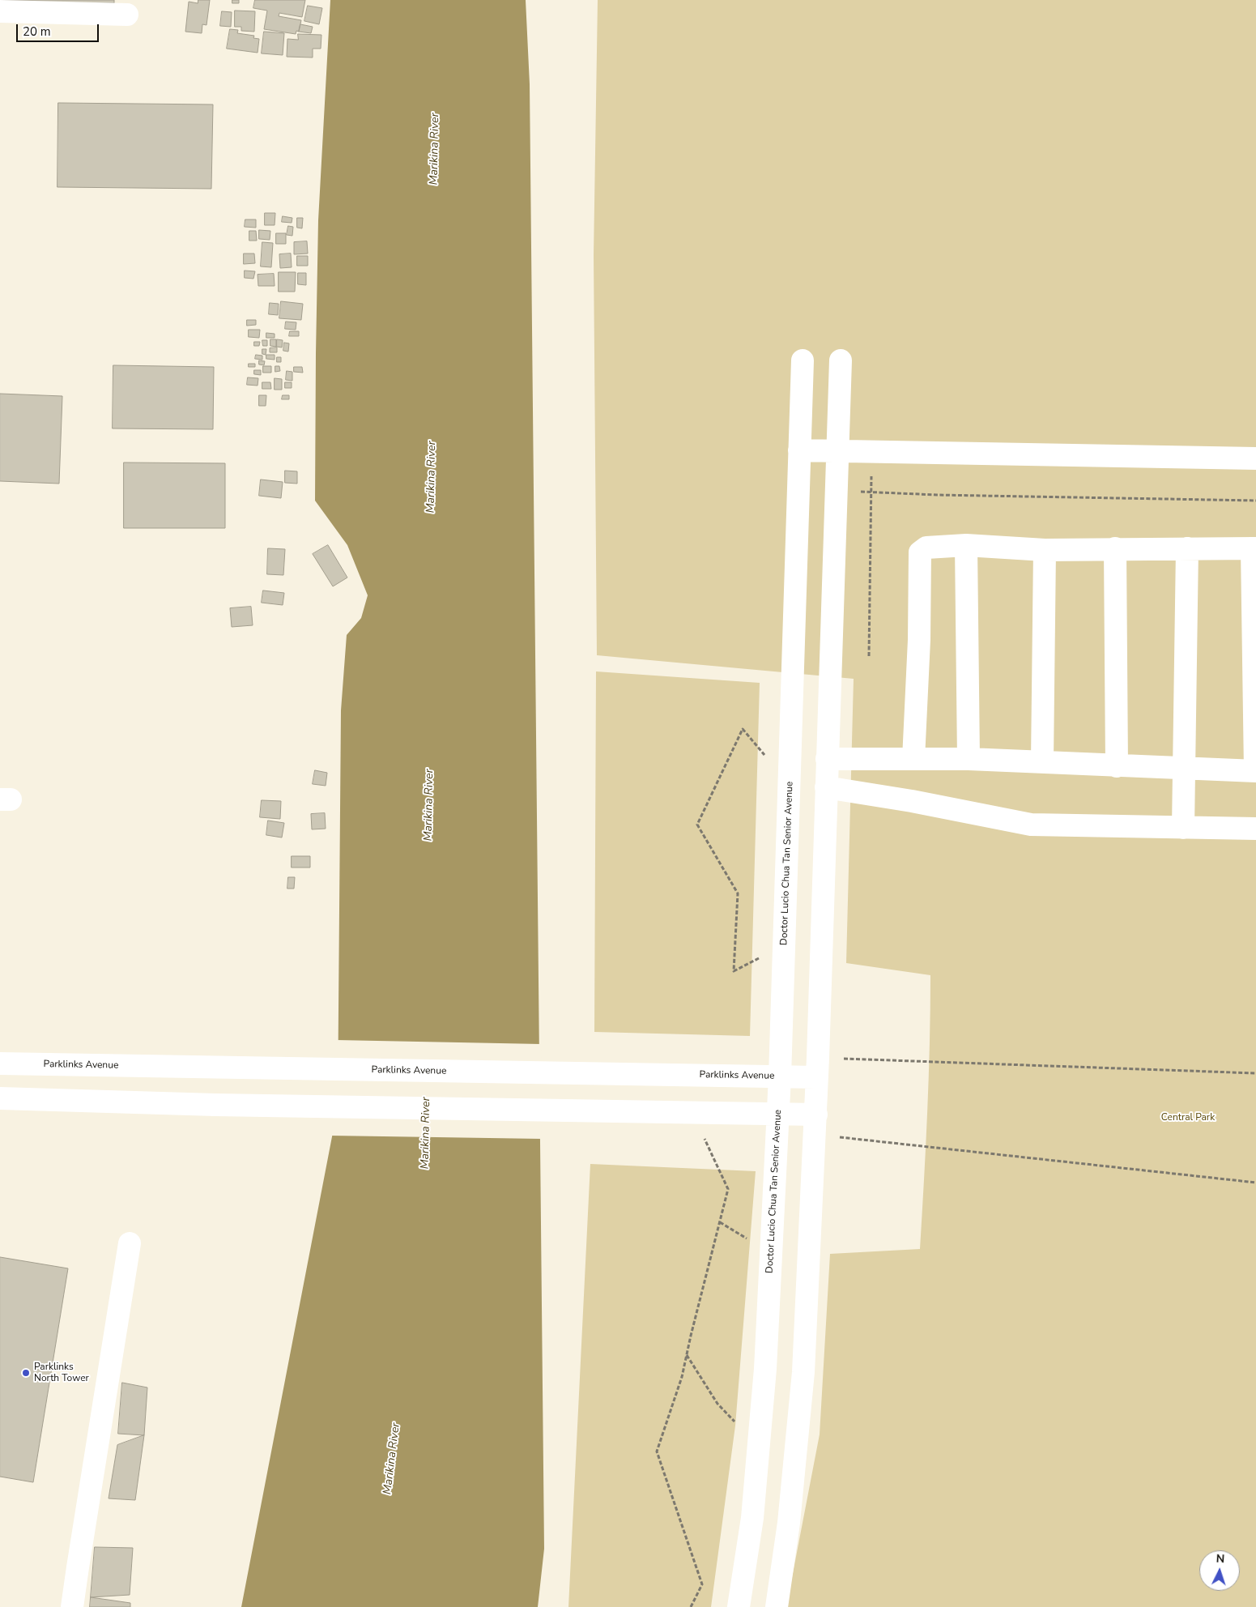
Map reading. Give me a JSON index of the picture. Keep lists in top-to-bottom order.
{
  "streets": {
    "lane": ["Doctor Lucio Chua Tan Senior Avenue", "Parklinks Avenue"]
  },
  "crossings": [
    ["Doctor Lucio Chua Tan Senior Avenue", "Parklinks Avenue"]
  ],
  "water": ["Marikina River"],
  "parks": ["Central Park"],
  "places": ["Parklinks North Tower"],
  "scale_bar": "20 m",
  "north": "top"
}
